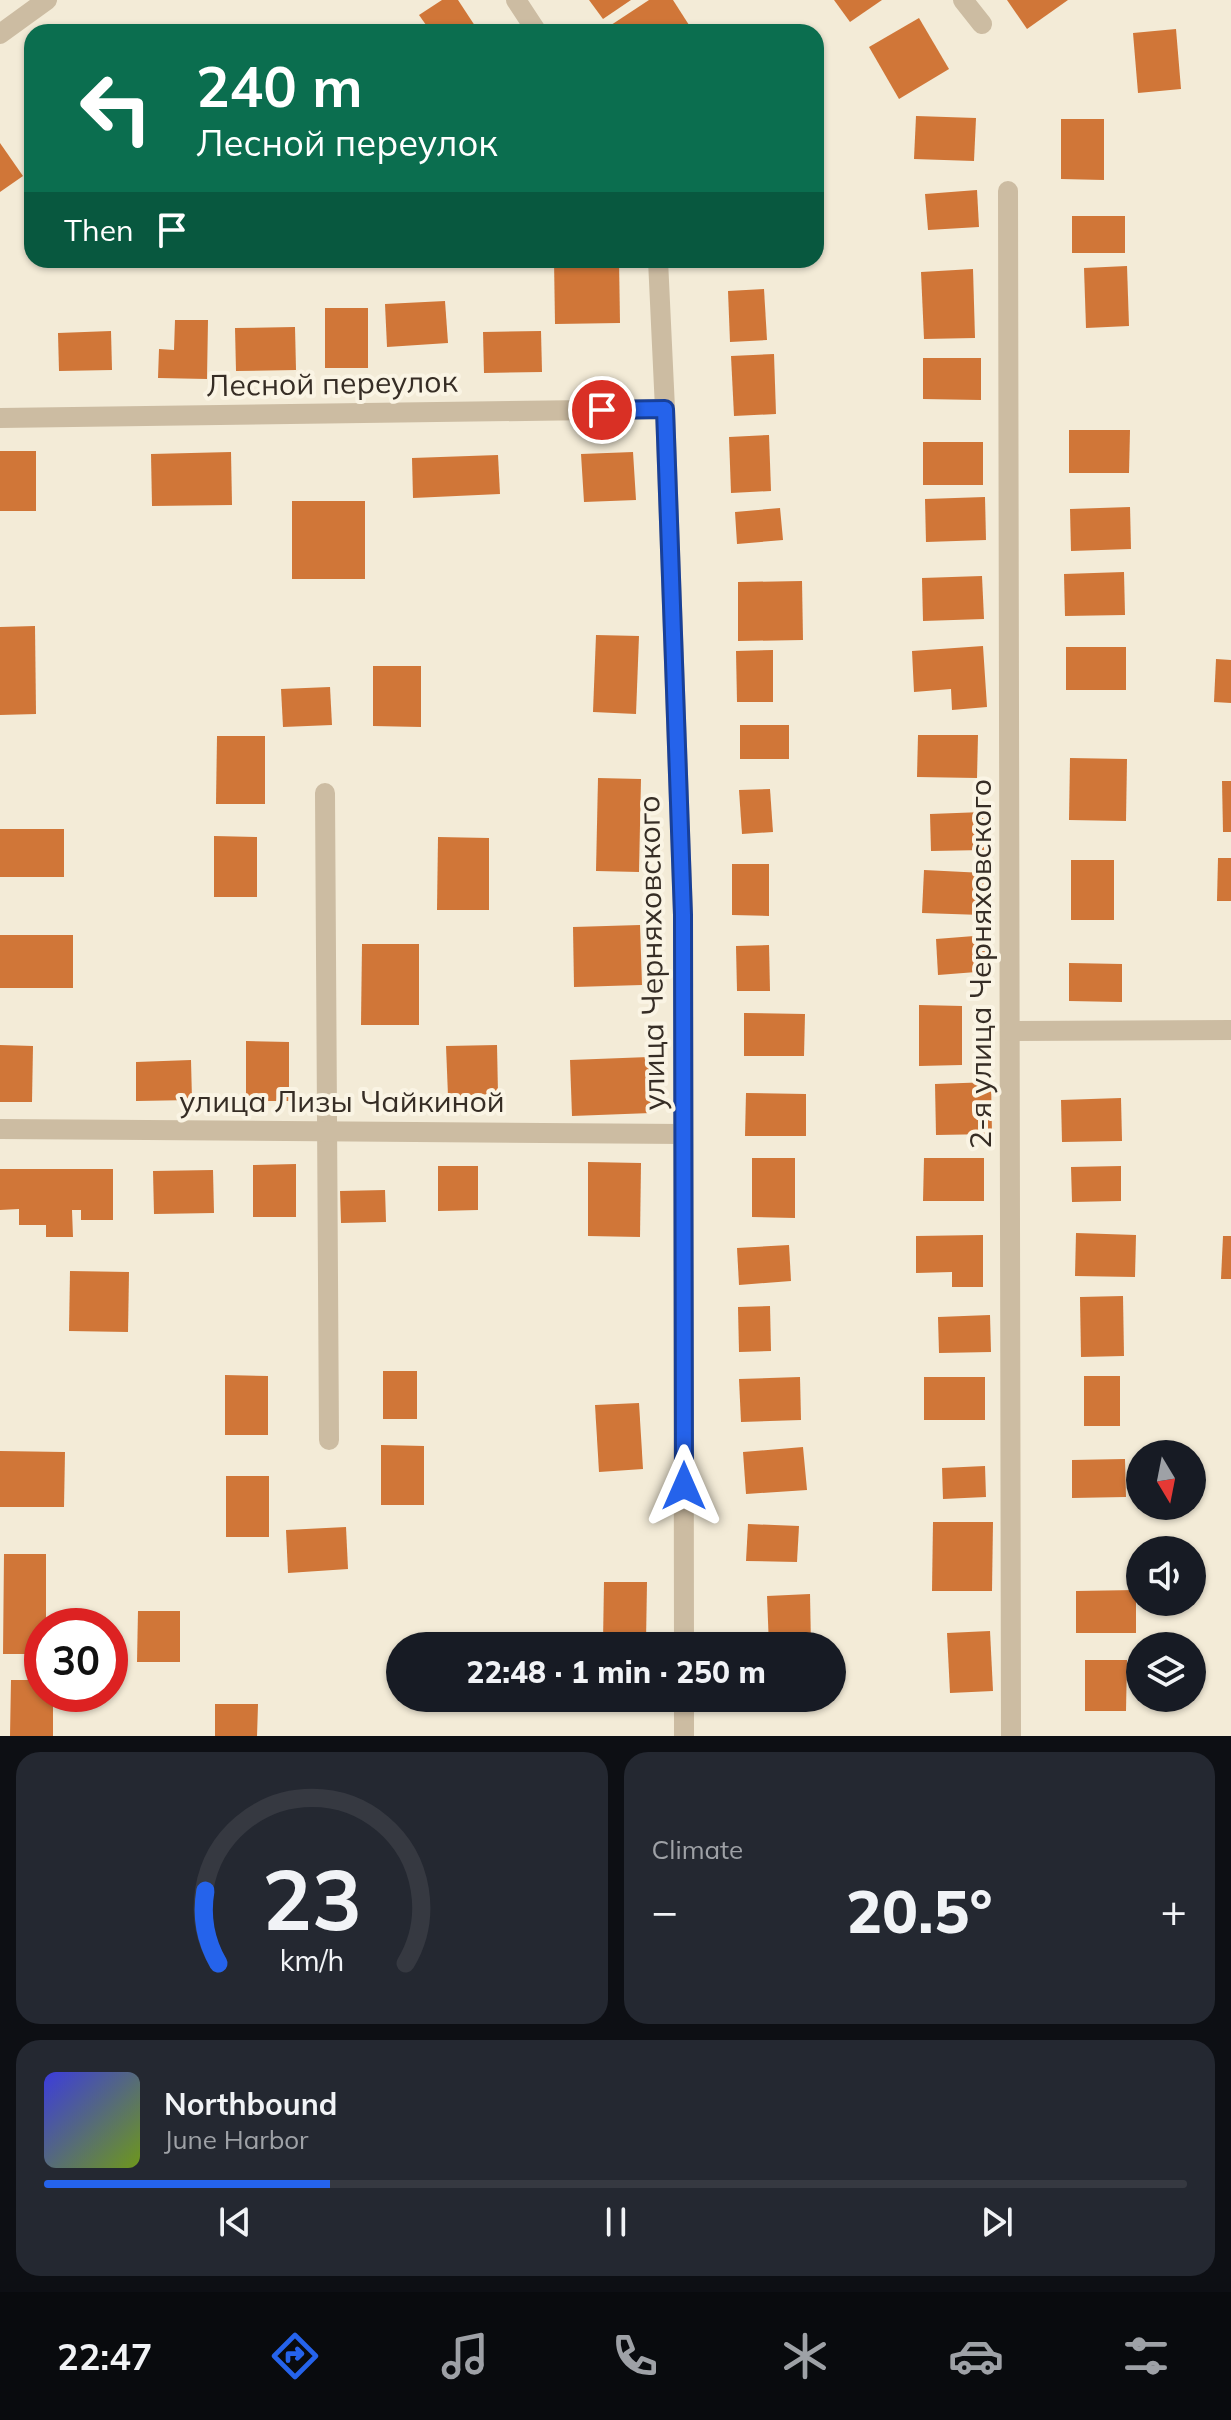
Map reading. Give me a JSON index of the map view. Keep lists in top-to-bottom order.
{
  "streets": {
    "street": [
      "Лесной переулок",
      "улица Черняховского",
      "2-я улица Черняховского",
      "улица Лизы Чайкиной"
    ]
  },
  "crossings": [
    ["Лесной переулок", "улица Черняховского"],
    ["улица Черняховского", "улица Лизы Чайкиной"]
  ],
  "north": "bottom",
  "page": {
    "turn": ["240 m", "Лесной переулок"],
    "then": "Then",
    "limit": "30",
    "trip": "22:48 · 1 min · 250 m",
    "tile": "Climate",
    "heat": ["−", "20.5°", "+"],
    "song": ["Northbound", "June Harbor"],
    "tabs": "22:47",
    "gauge": ["23", "km/h"]
  }
}
